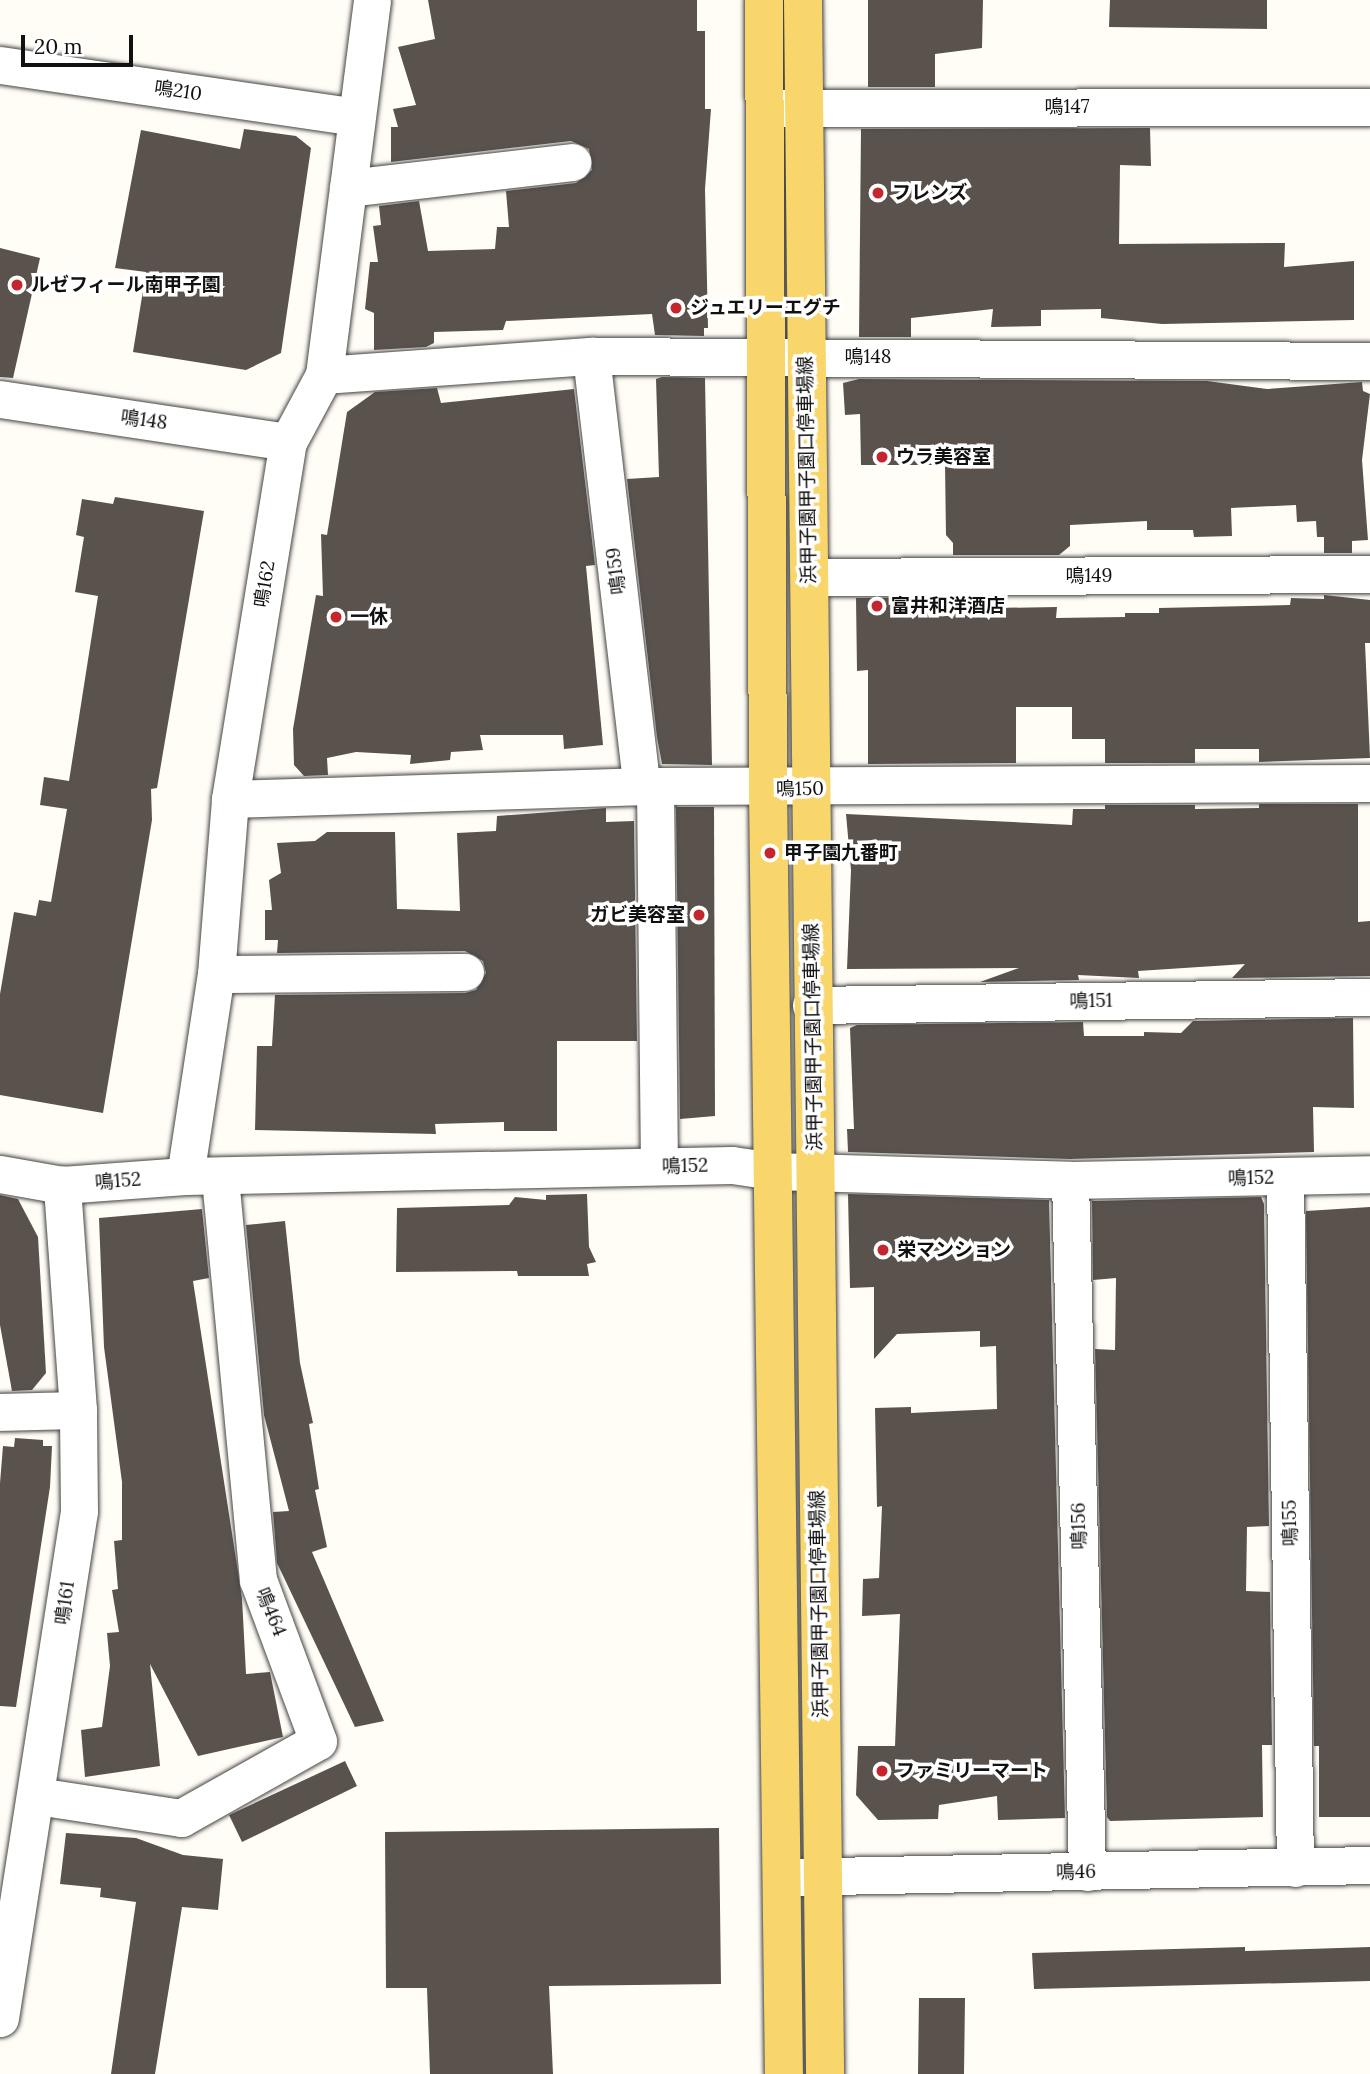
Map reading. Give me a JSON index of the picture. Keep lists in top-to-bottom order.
{
  "streets": {
    "main road": ["浜甲子園甲子園口停車場線"],
    "street": [
      "鳴210",
      "鳴147",
      "鳴148",
      "鳴159",
      "鳴149",
      "鳴162",
      "鳴150",
      "鳴151",
      "鳴152",
      "鳴155",
      "鳴156",
      "鳴161",
      "鳴464",
      "鳴46"
    ]
  },
  "crossings": [
    ["鳴210", "鳴162"],
    ["鳴147", "浜甲子園甲子園口停車場線"],
    ["鳴148", "浜甲子園甲子園口停車場線"],
    ["鳴148", "鳴159"],
    ["鳴148", "鳴162"],
    ["浜甲子園甲子園口停車場線", "鳴149"],
    ["浜甲子園甲子園口停車場線", "鳴150"],
    ["浜甲子園甲子園口停車場線", "鳴151"],
    ["浜甲子園甲子園口停車場線", "鳴152"],
    ["浜甲子園甲子園口停車場線", "鳴46"],
    ["鳴159", "鳴150"],
    ["鳴159", "鳴152"],
    ["鳴162", "鳴150"],
    ["鳴162", "鳴152"],
    ["鳴162", "鳴464"],
    ["鳴152", "鳴155"],
    ["鳴152", "鳴156"],
    ["鳴152", "鳴161"],
    ["鳴152", "鳴464"],
    ["鳴155", "鳴46"],
    ["鳴156", "鳴46"],
    ["鳴161", "鳴464"]
  ],
  "places": [
    "フレンズ",
    "ルゼフィール南甲子園",
    "ジュエリーエグチ",
    "ウラ美容室",
    "富井和洋酒店",
    "一休",
    "甲子園九番町",
    "ガビ美容室",
    "栄マンション",
    "ファミリーマート"
  ],
  "scale_bar": "20 m"
}
